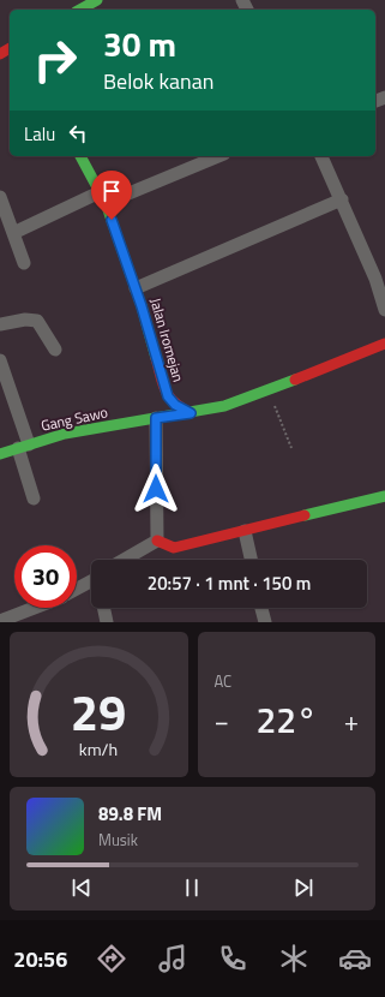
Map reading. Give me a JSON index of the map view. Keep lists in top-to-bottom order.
{
  "streets": {
    "street": ["Jalan Iromejan", "Gang Sawo"]
  },
  "crossings": [
    ["Jalan Iromejan", "Gang Sawo"]
  ],
  "page": {
    "turn": ["30 m", "Belok kanan"],
    "then": "Lalu",
    "limit": "30",
    "trip": "20:57 · 1 mnt · 150 m",
    "tile": "AC",
    "heat": ["−", "22°", "+"],
    "song": ["89.8 FM", "Musik"],
    "tabs": "20:56",
    "gauge": ["29", "km/h"]
  }
}
